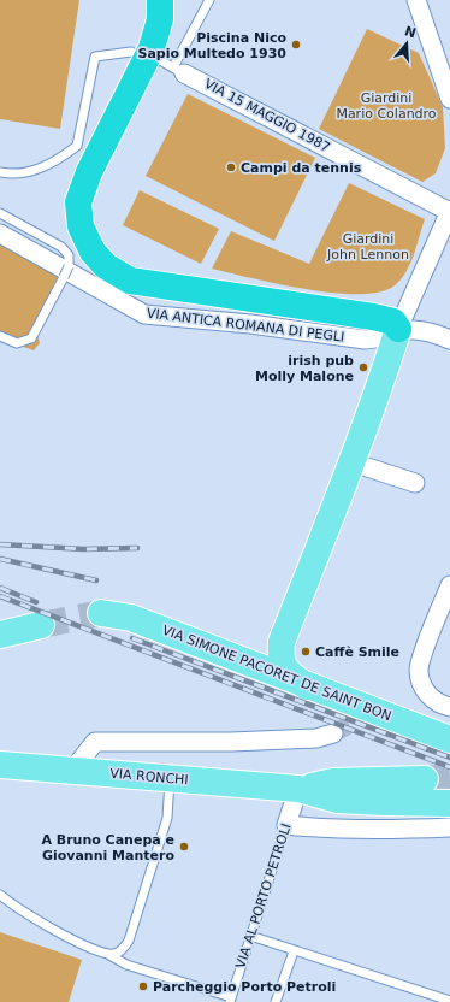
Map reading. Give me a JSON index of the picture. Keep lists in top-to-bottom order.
{
  "streets": {
    "main road": ["VIA SIMONE PACORET DE SAINT BON", "VIA RONCHI"],
    "street": ["VIA 15 MAGGIO 1987", "VIA ANTICA ROMANA DI PEGLI", "VIA AL PORTO PETROLI"]
  },
  "crossings": [
    ["VIA RONCHI", "VIA AL PORTO PETROLI"]
  ],
  "parks": ["Giardini Mario Colandro", "Giardini John Lennon"],
  "places": [
    "Piscina Nico Sapio Multedo 1930",
    "Campi da tennis",
    "irish pub Molly Malone",
    "Caffè Smile",
    "A Bruno Canepa e Giovanni Mantero",
    "Parcheggio Porto Petroli"
  ],
  "north": "top"
}
